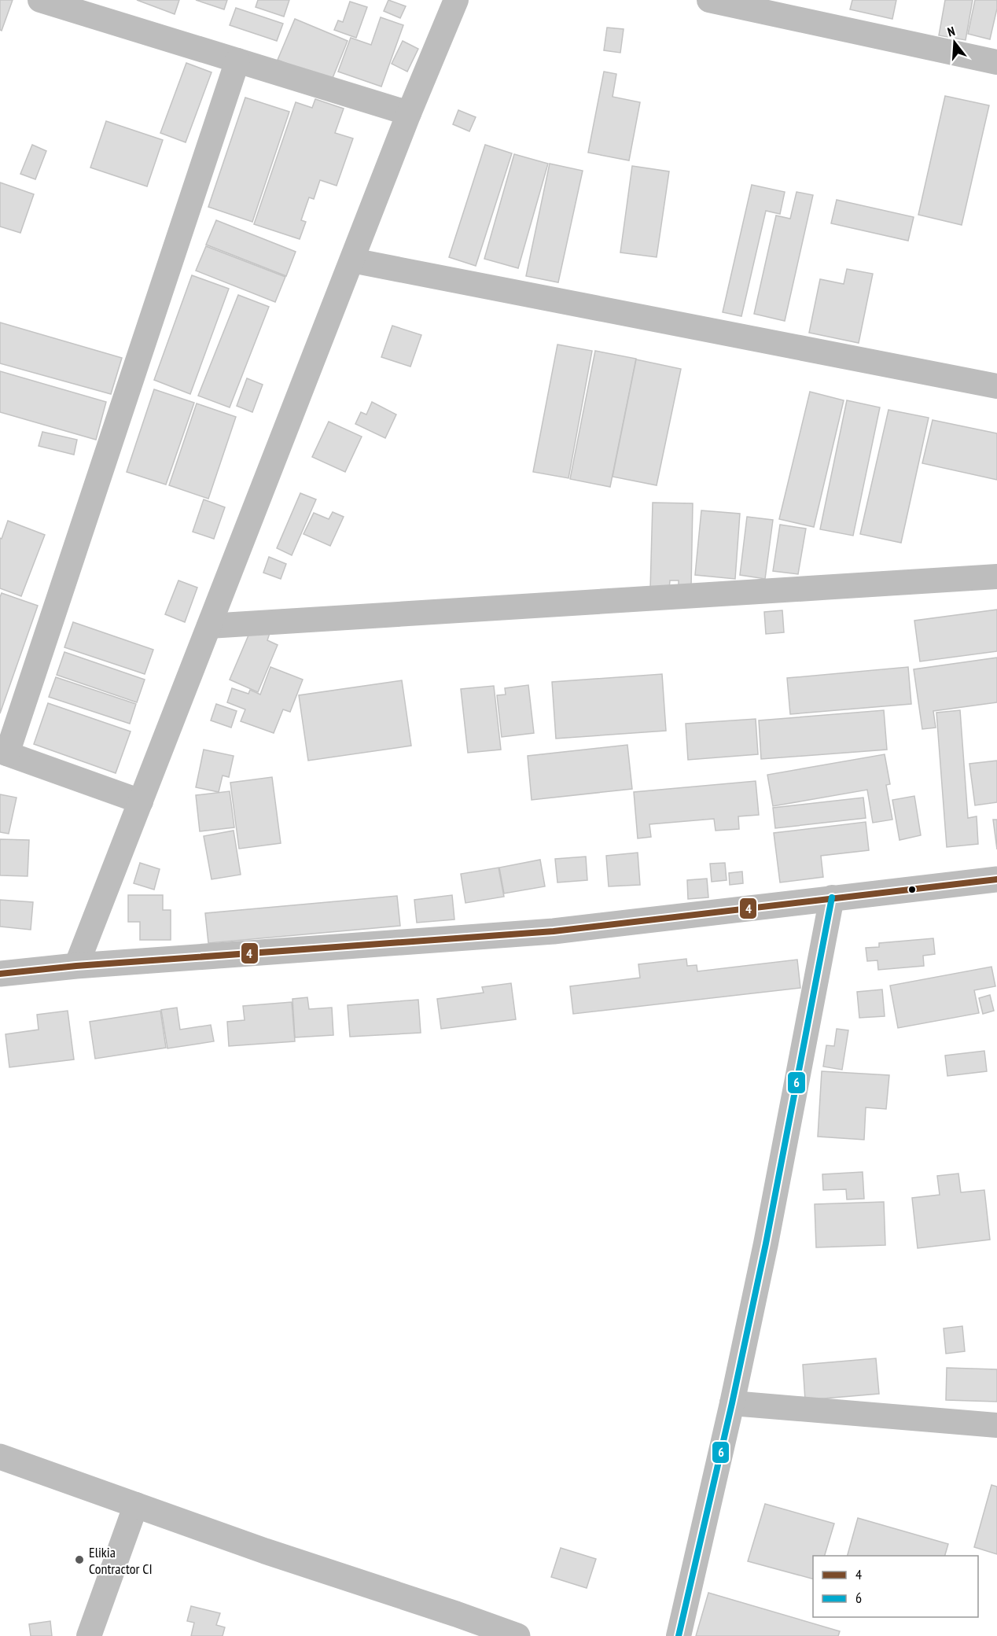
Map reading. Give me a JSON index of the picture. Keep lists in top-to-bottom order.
{
  "places": ["Elikia Contractor CI"],
  "lines": ["transit line 4", "transit line 6"],
  "legend": ["4", "6"],
  "north": "top"
}
